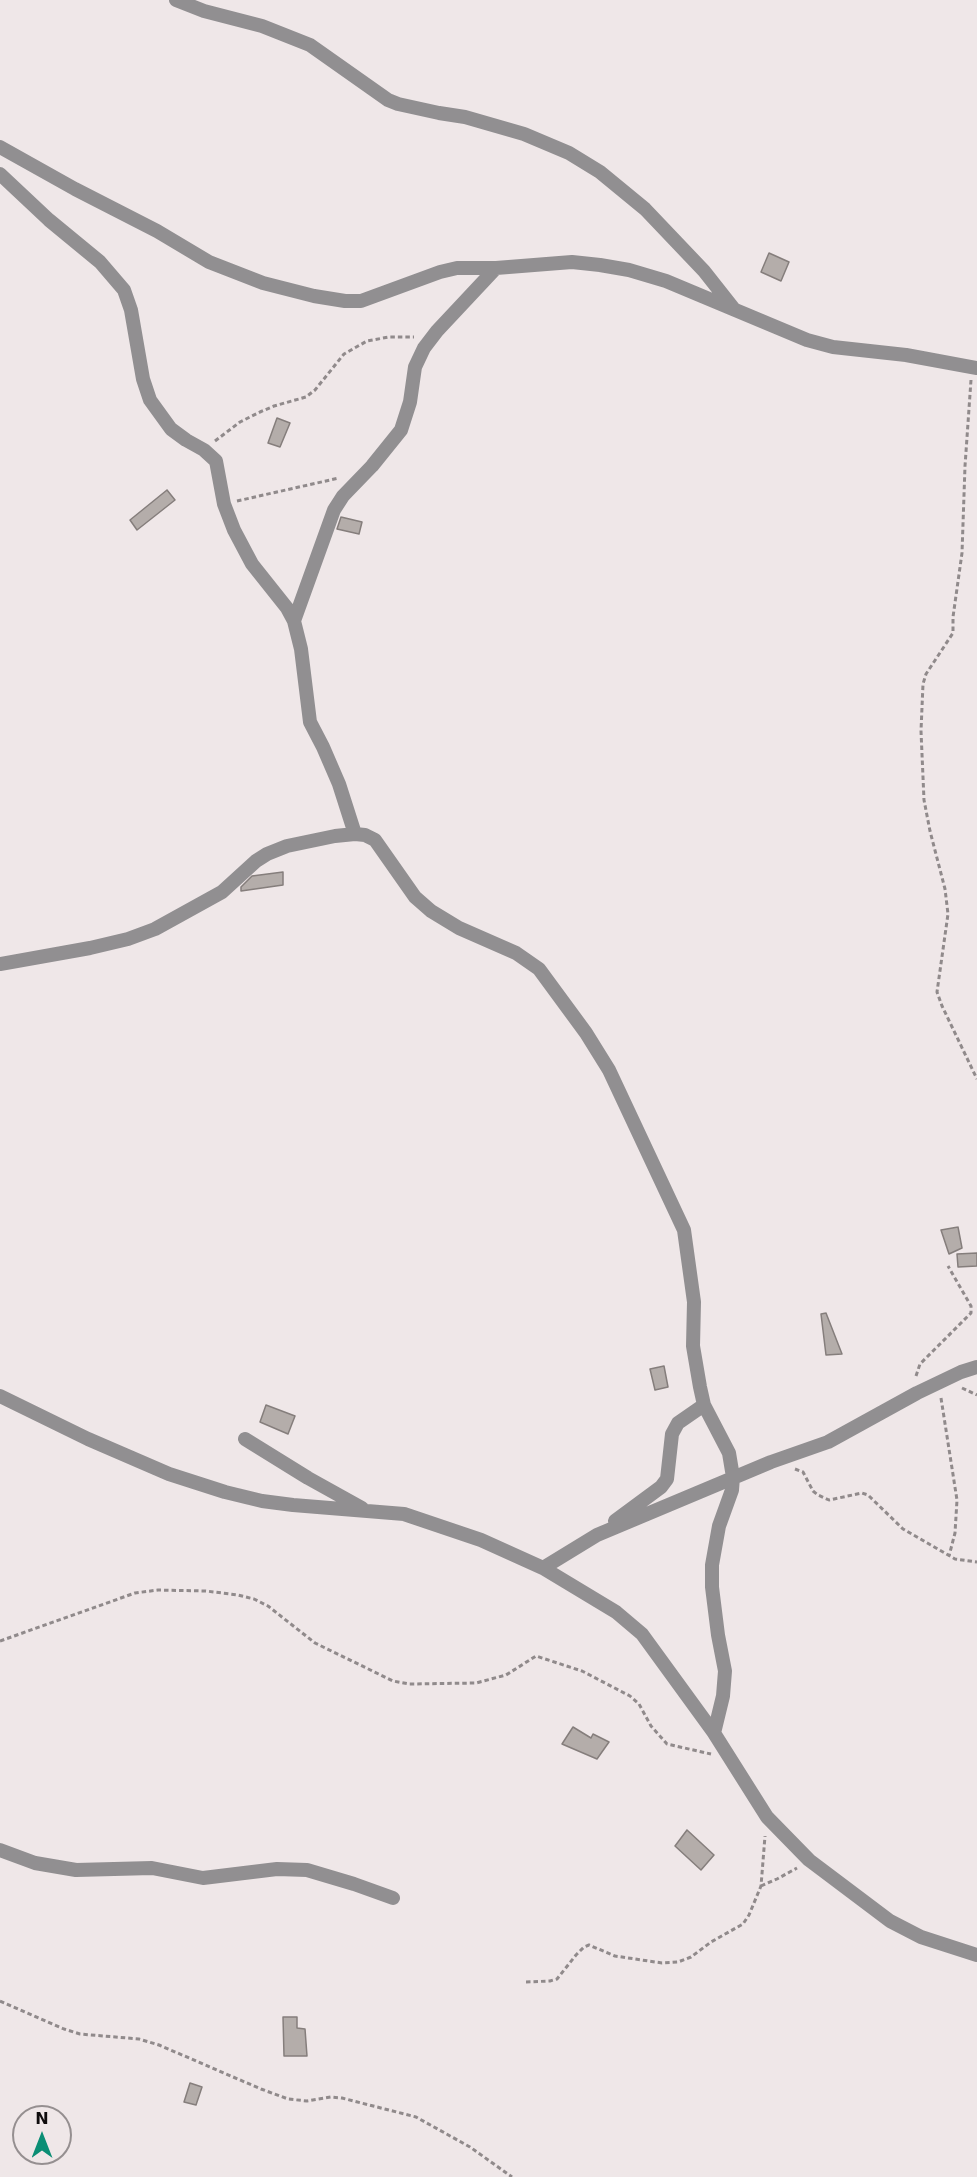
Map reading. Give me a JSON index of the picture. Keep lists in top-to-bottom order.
{
  "north": "top"
}
